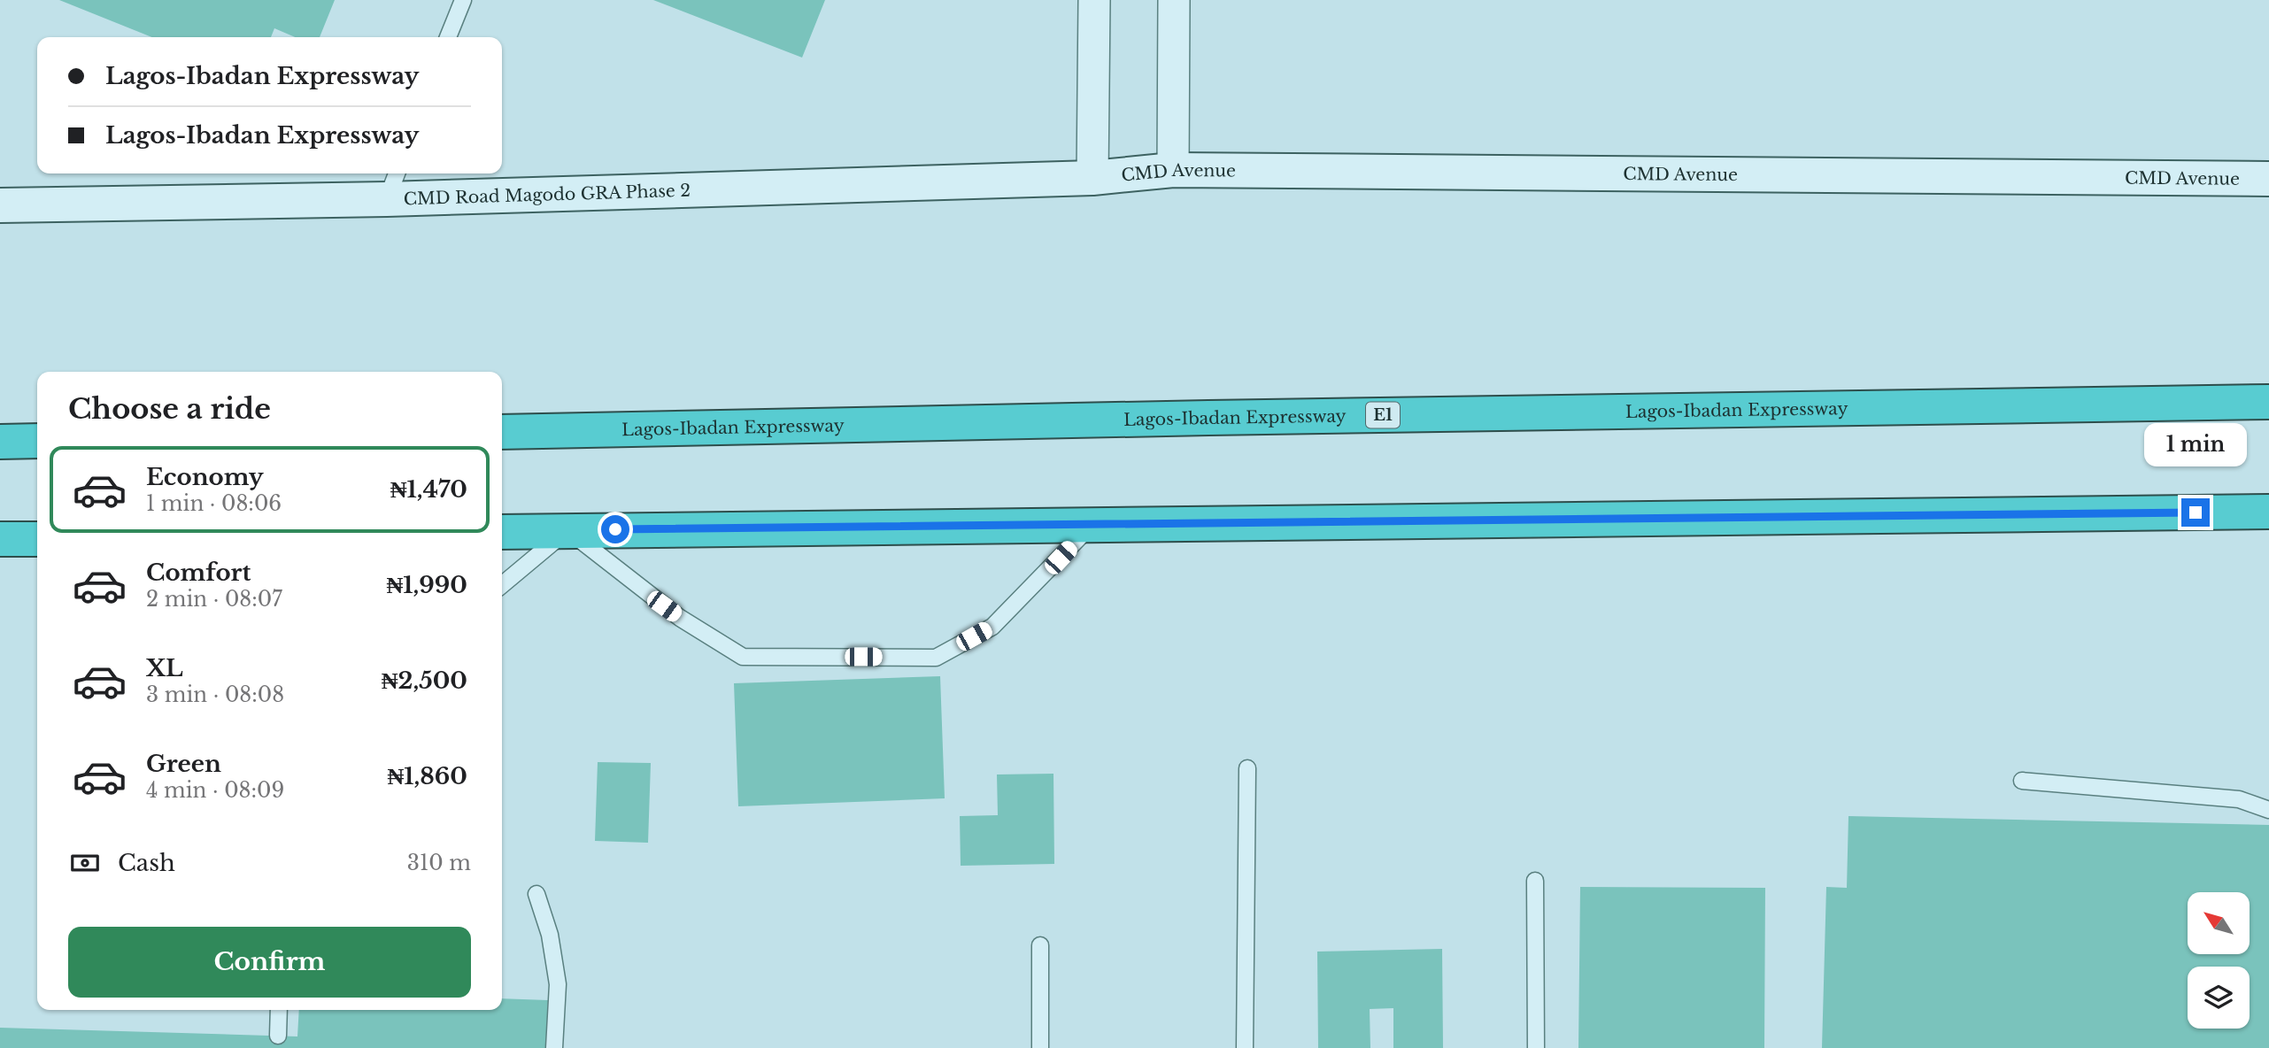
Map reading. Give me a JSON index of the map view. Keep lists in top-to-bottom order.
{
  "streets": {
    "highway": ["Lagos-Ibadan Expressway", "E1"],
    "street": ["CMD Avenue", "CMD Road Magodo GRA Phase 2"]
  },
  "crossings": [
    ["CMD Avenue", "CMD Road Magodo GRA Phase 2"]
  ],
  "north": "top left",
  "page": {
    "banner": ["Lagos-Ibadan Expressway", "Lagos-Ibadan Expressway"],
    "heading": "Choose a ride",
    "bubble": "1 min",
    "list": [
      {
        "name": "Economy",
        "note": "1 min · 08:06",
        "value": "₦1,470"
      },
      {
        "name": "Comfort",
        "note": "2 min · 08:07",
        "value": "₦1,990"
      },
      {
        "name": "XL",
        "note": "3 min · 08:08",
        "value": "₦2,500"
      },
      {
        "name": "Green",
        "note": "4 min · 08:09",
        "value": "₦1,860"
      }
    ],
    "pay": ["Cash", "310 m"],
    "buttons": "Confirm"
  }
}
